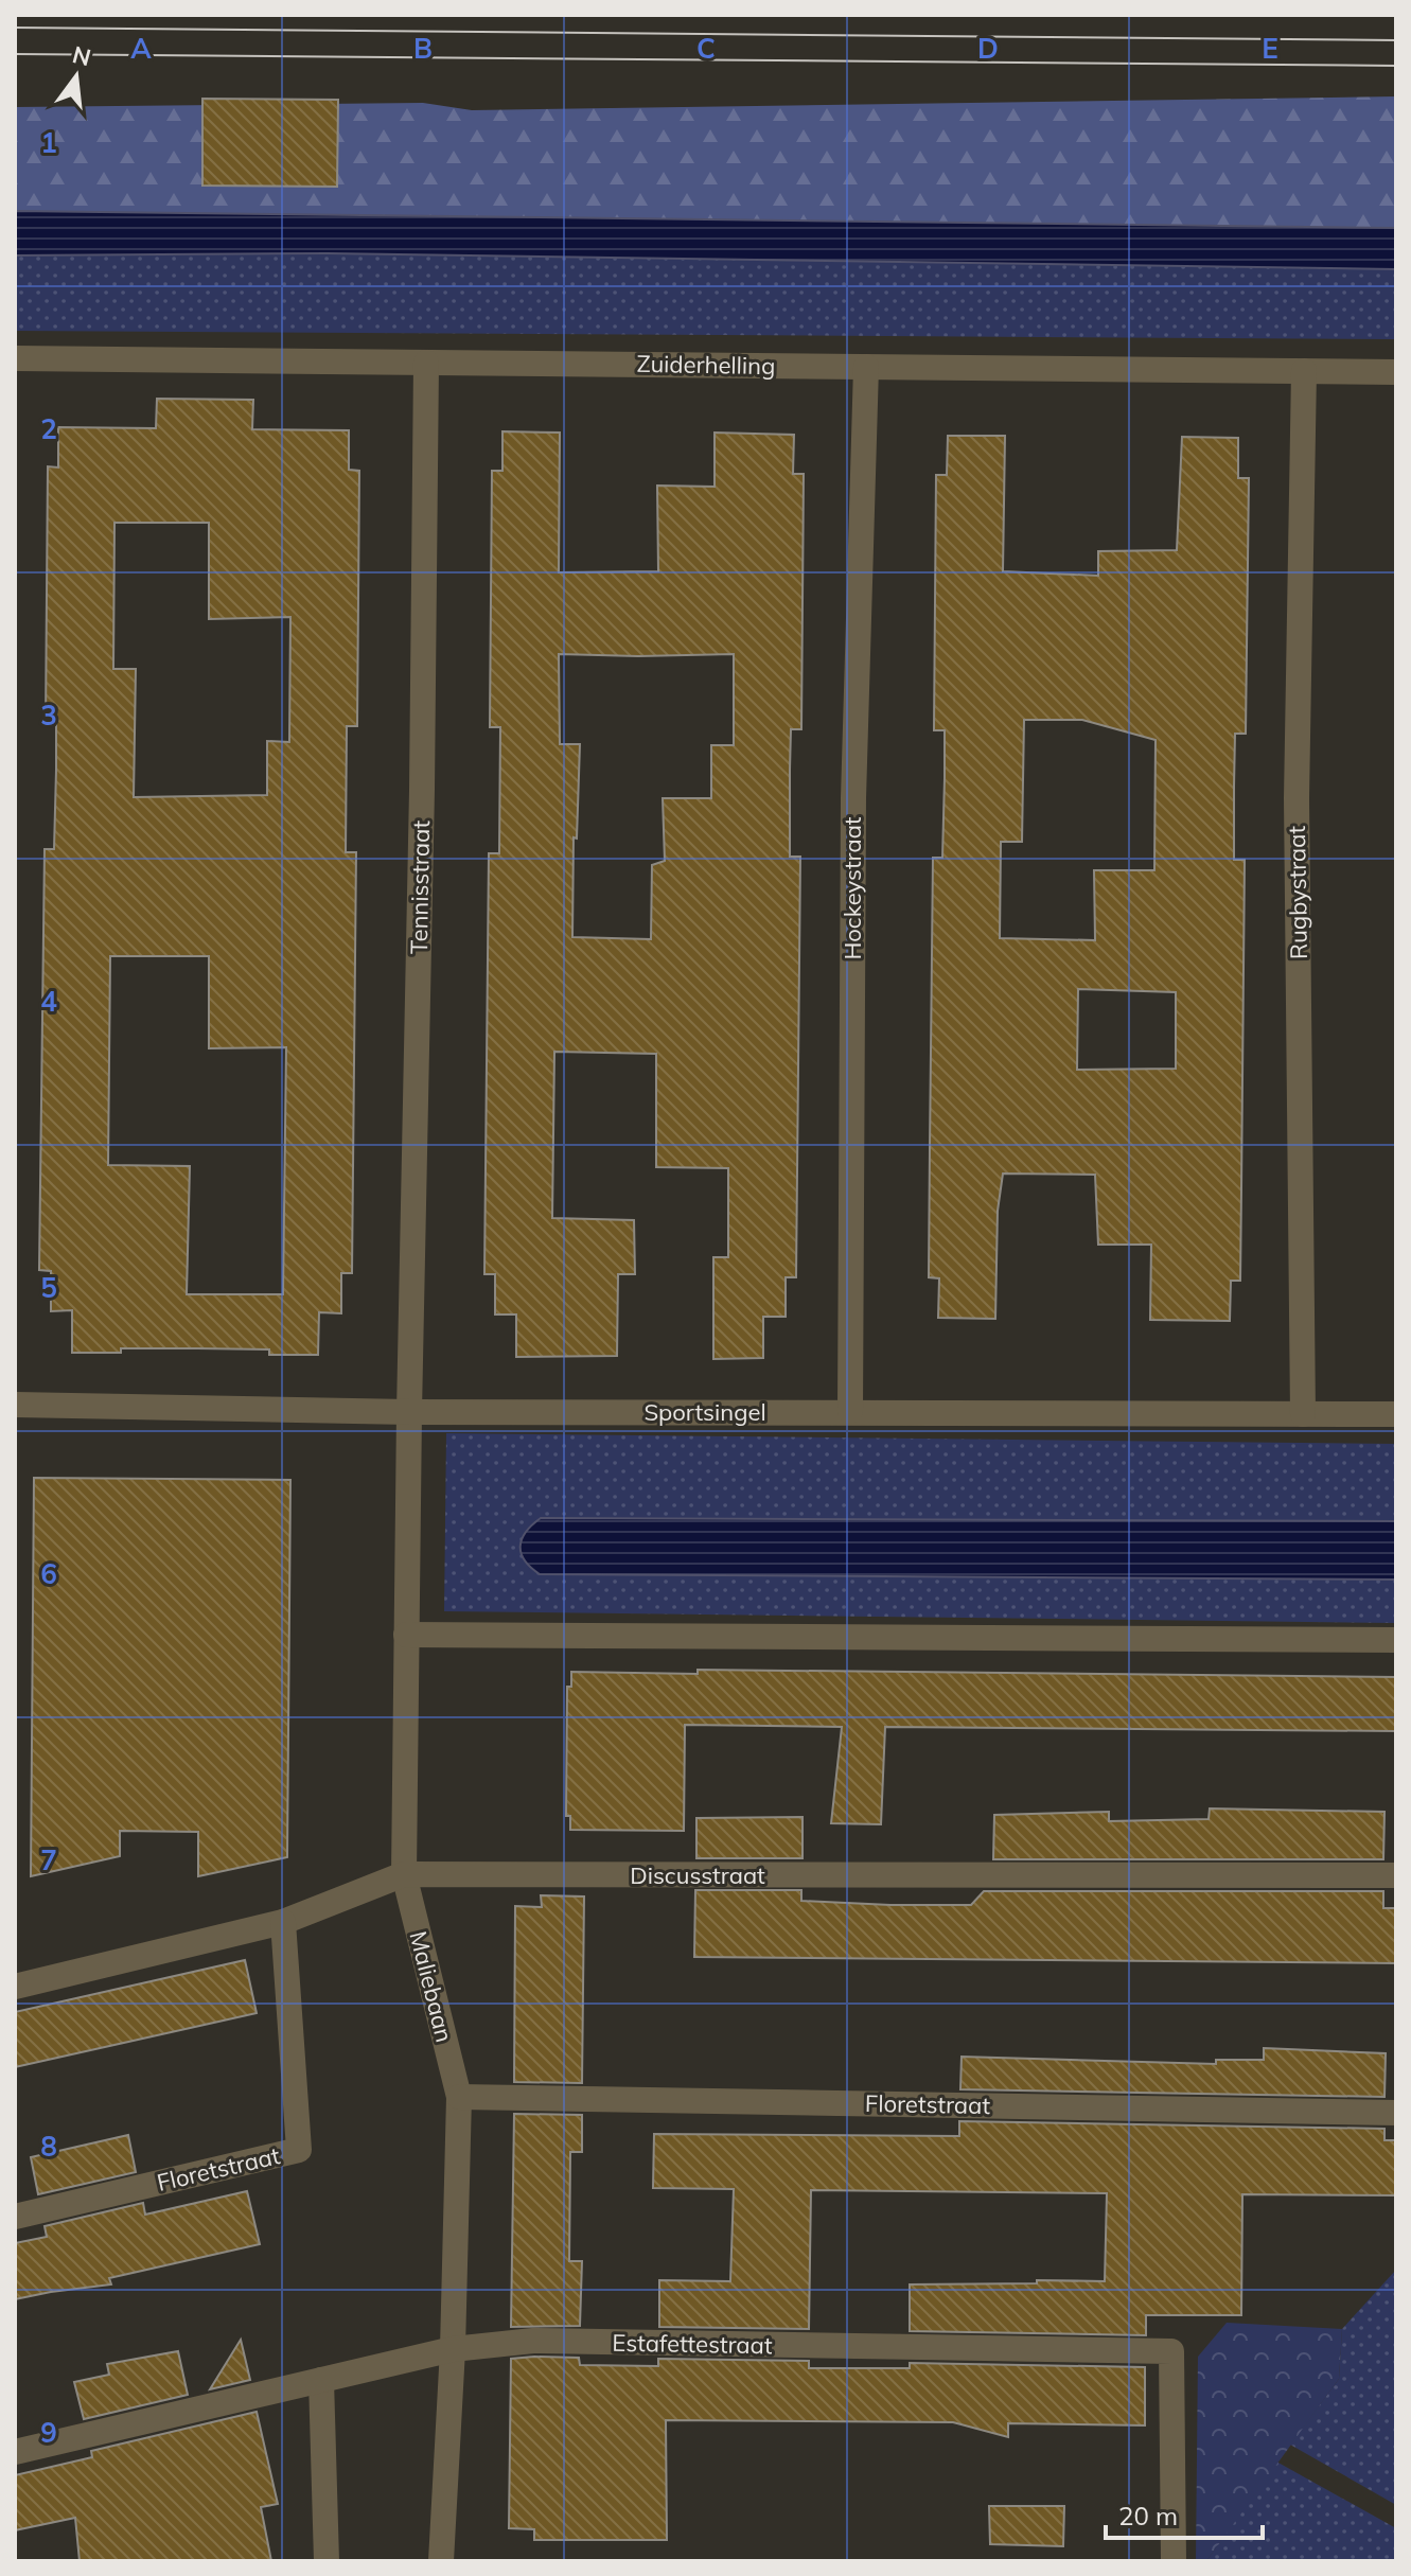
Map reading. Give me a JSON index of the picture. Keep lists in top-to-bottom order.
{
  "streets": {
    "street": [
      "Zuiderhelling",
      "Tennisstraat",
      "Hockeystraat",
      "Rugbystraat",
      "Sportsingel",
      "Discusstraat",
      "Maliebaan",
      "Floretstraat",
      "Estafettestraat"
    ]
  },
  "crossings": [
    ["Zuiderhelling", "Tennisstraat"],
    ["Zuiderhelling", "Hockeystraat"],
    ["Zuiderhelling", "Rugbystraat"],
    ["Tennisstraat", "Sportsingel"],
    ["Tennisstraat", "Maliebaan"],
    ["Hockeystraat", "Sportsingel"],
    ["Rugbystraat", "Sportsingel"],
    ["Sportsingel", "Maliebaan"],
    ["Discusstraat", "Maliebaan"],
    ["Discusstraat", "Floretstraat"],
    ["Maliebaan", "Floretstraat"],
    ["Maliebaan", "Estafettestraat"]
  ],
  "scale_bar": "20 m",
  "north": "top",
  "grid": {
    "columns": [
      "A",
      "B",
      "C",
      "D",
      "E"
    ],
    "rows": [
      "1",
      "2",
      "3",
      "4",
      "5",
      "6",
      "7",
      "8",
      "9"
    ]
  }
}
